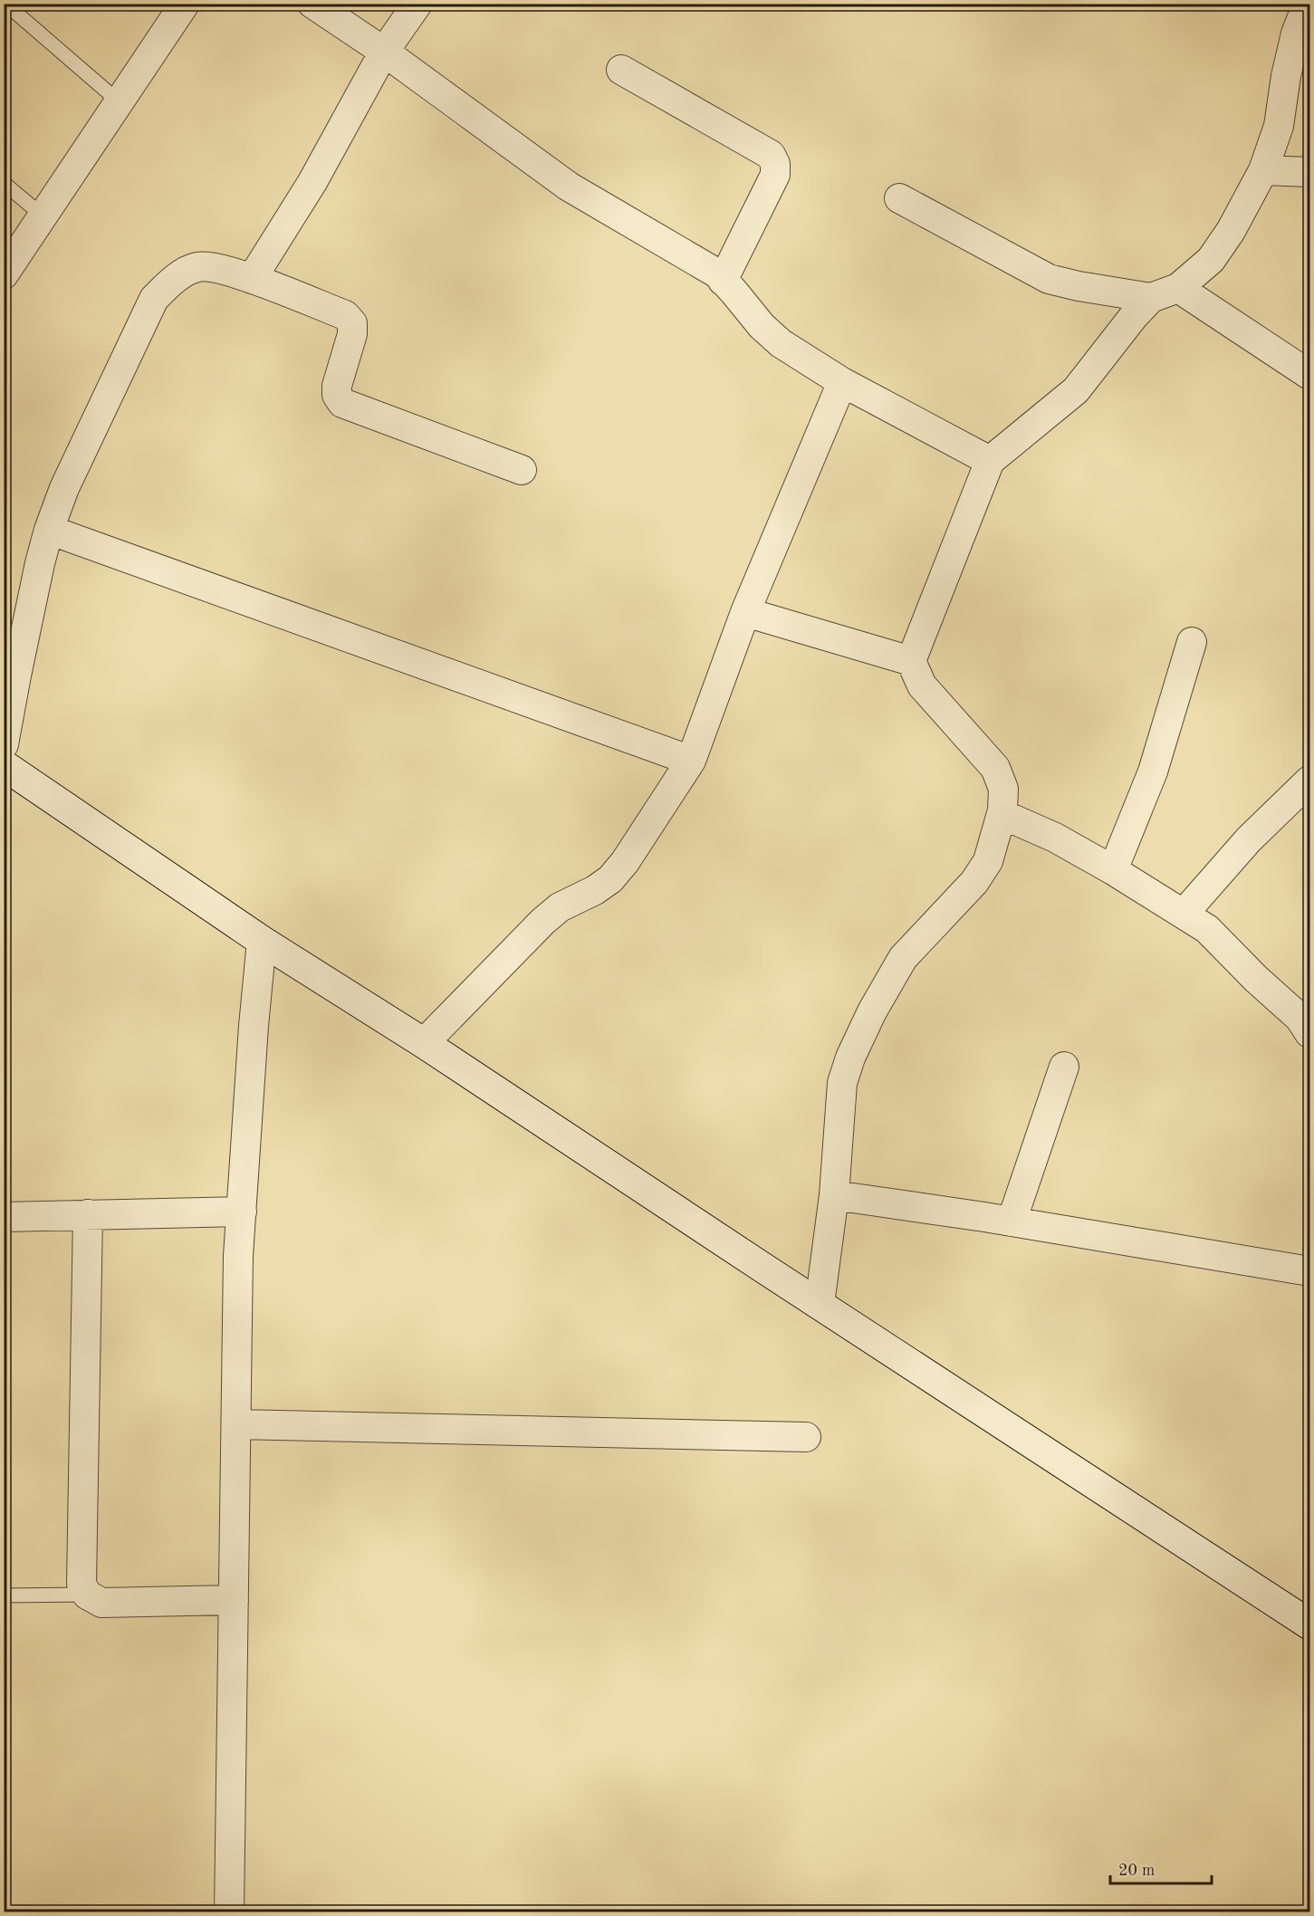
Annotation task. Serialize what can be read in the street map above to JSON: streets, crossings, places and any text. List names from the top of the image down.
{
  "scale_bar": "20 m"
}
